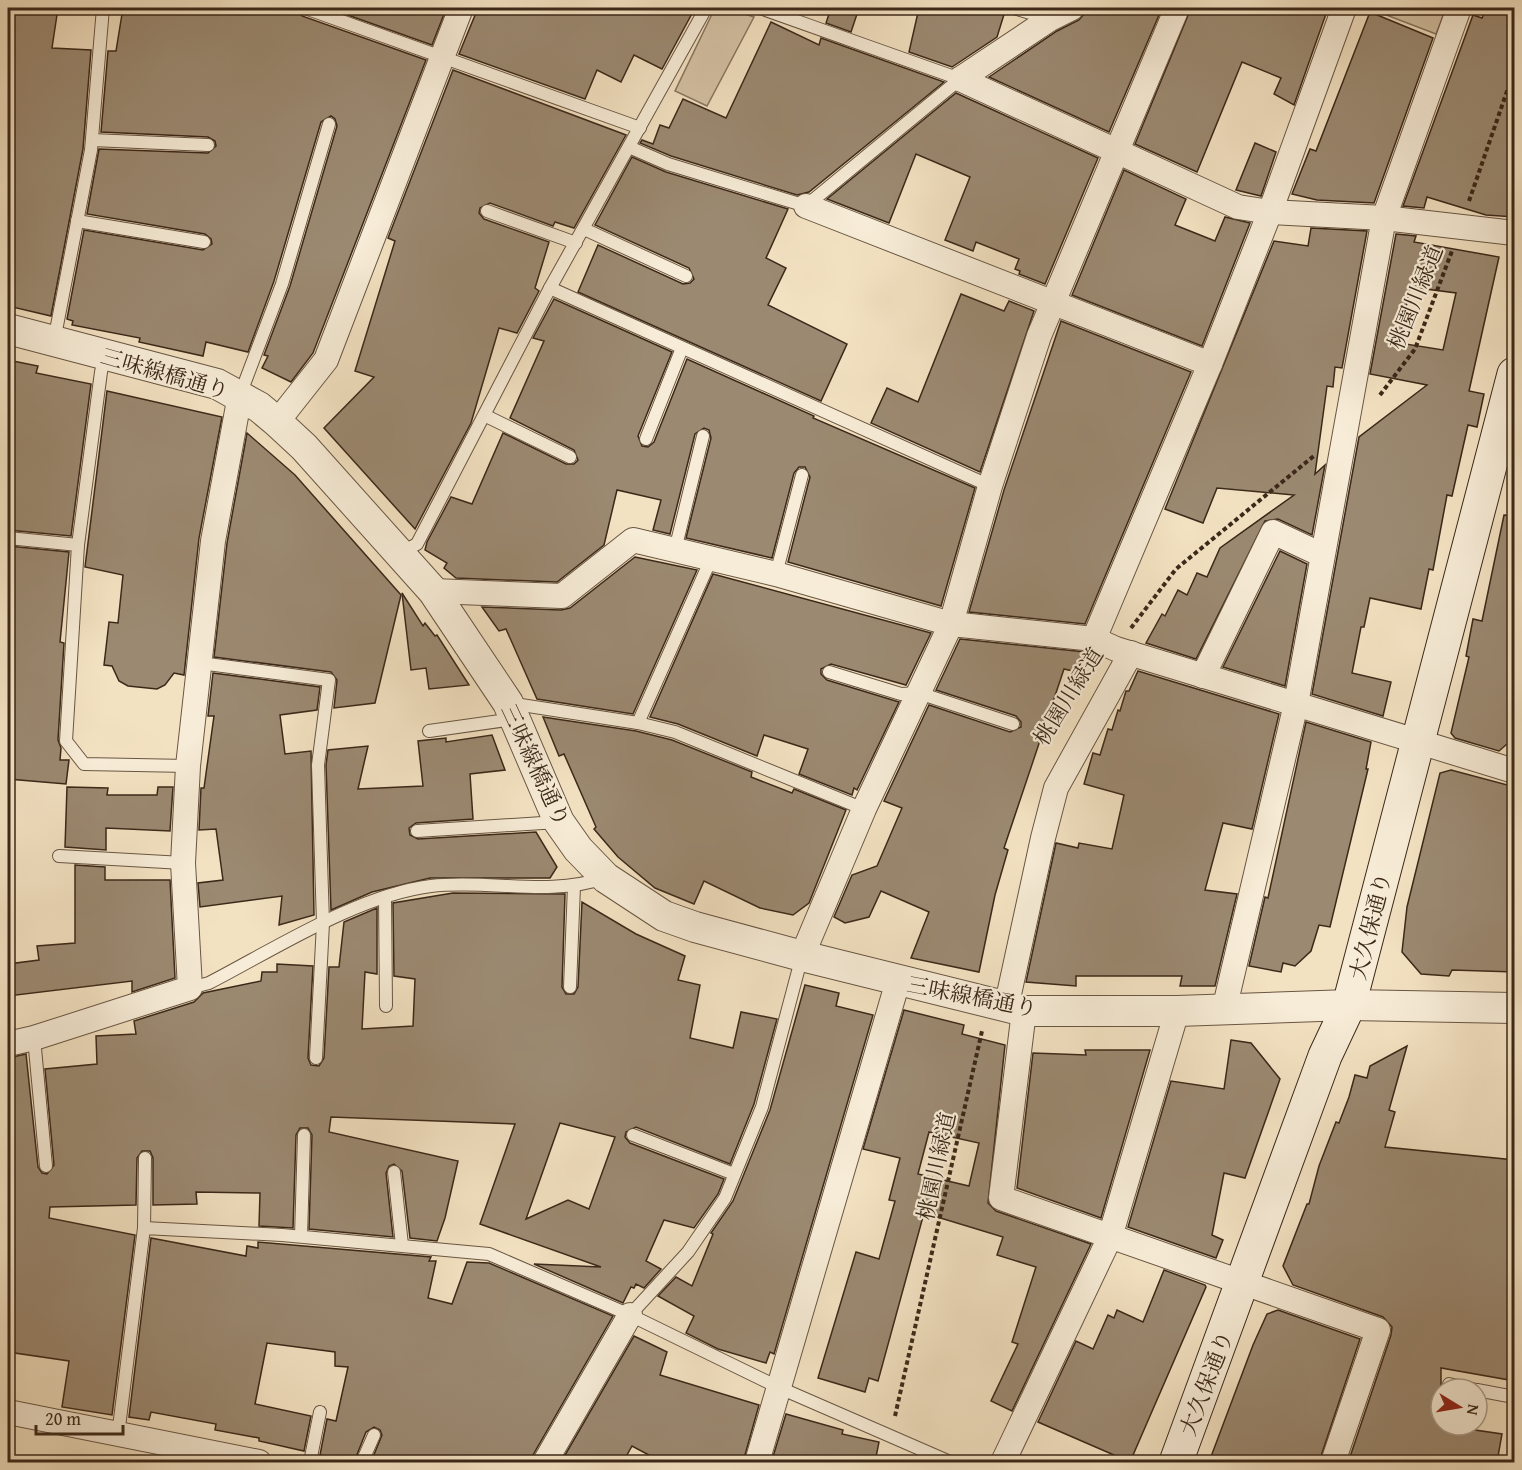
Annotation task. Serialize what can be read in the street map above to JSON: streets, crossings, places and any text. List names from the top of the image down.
{
  "streets": {
    "main road": ["大久保通り"],
    "street": ["三味線橋通り"],
    "path": ["桃園川緑道"]
  },
  "crossings": [
    ["桃園川緑道", "三味線橋通り"],
    ["三味線橋通り", "大久保通り"]
  ],
  "scale_bar": "20 m",
  "north": "right"
}
